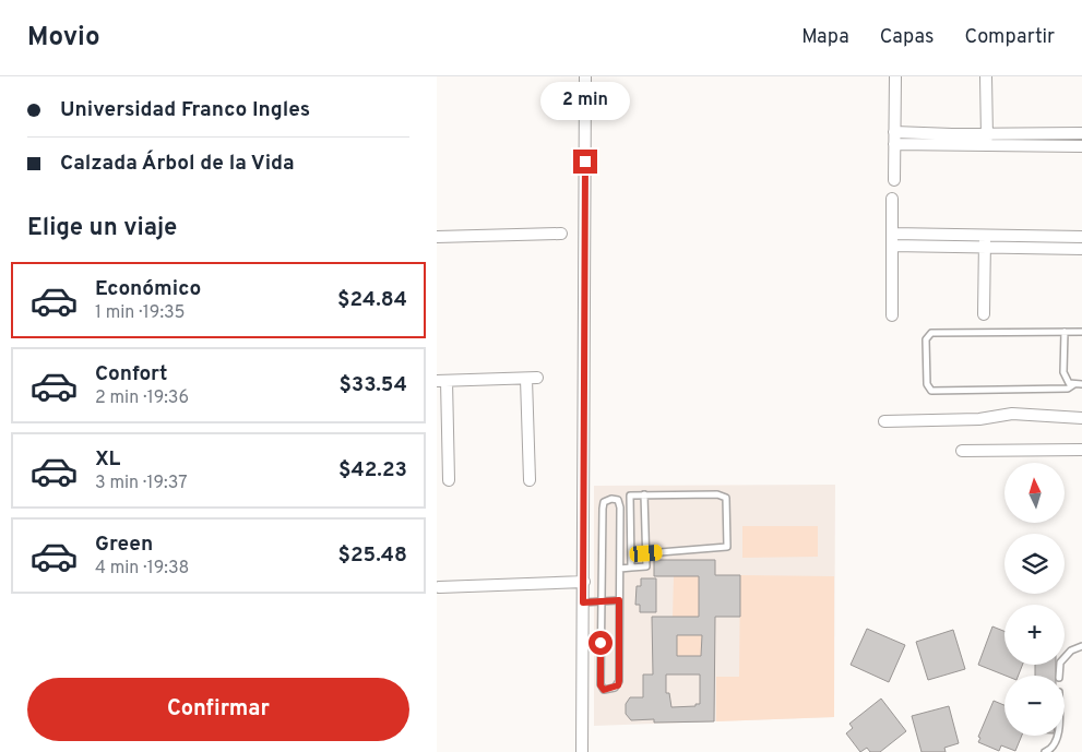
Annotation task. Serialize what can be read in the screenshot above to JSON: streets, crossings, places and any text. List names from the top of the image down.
{
  "north": "top",
  "page": {
    "header": "Movio",
    "nav": ["Mapa", "Capas", "Compartir"],
    "banner": ["Universidad Franco Ingles", "Calzada Árbol de la Vida"],
    "bubble": "2 min",
    "heading": "Elige un viaje",
    "list": [
      {
        "name": "Económico",
        "note": "1 min · 19:35",
        "value": "$24.84"
      },
      {
        "name": "Confort",
        "note": "2 min · 19:36",
        "value": "$33.54"
      },
      {
        "name": "XL",
        "note": "3 min · 19:37",
        "value": "$42.23"
      },
      {
        "name": "Green",
        "note": "4 min · 19:38",
        "value": "$25.48"
      }
    ],
    "map_buttons": ["+", "−"],
    "buttons": "Confirmar"
  }
}
